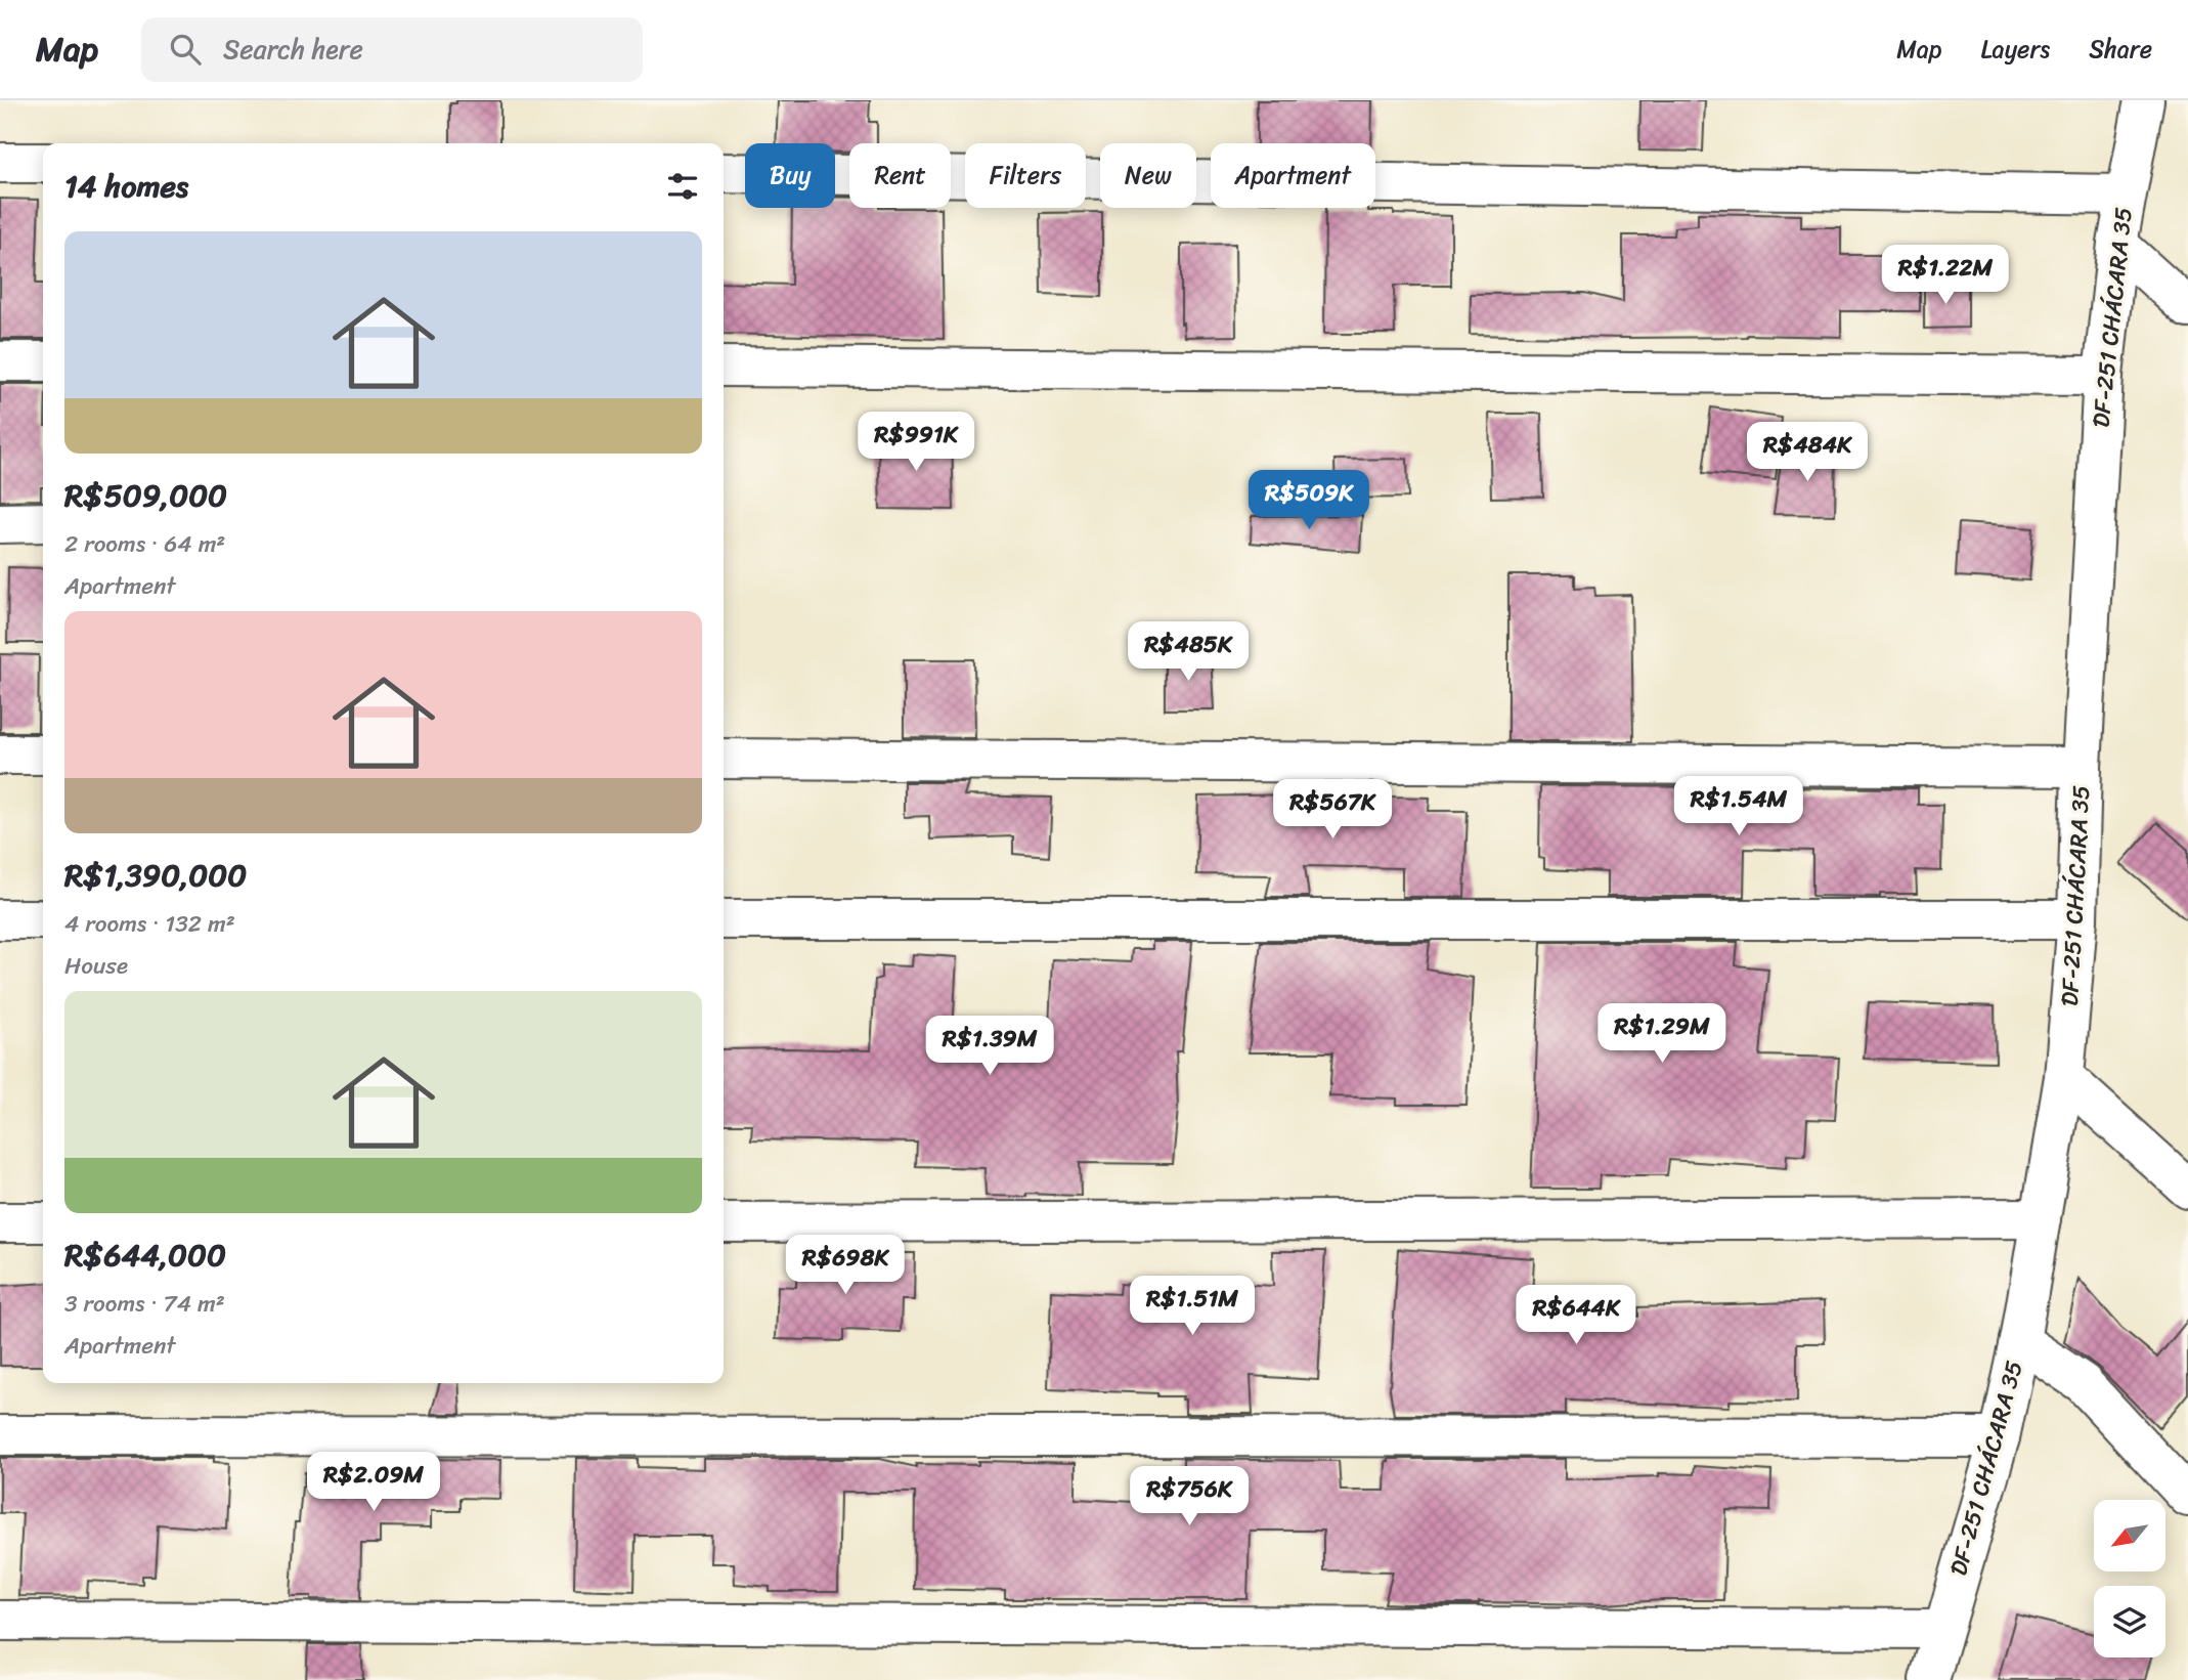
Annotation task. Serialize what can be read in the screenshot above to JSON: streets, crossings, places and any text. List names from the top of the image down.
{
  "streets": {
    "street": ["DF-251 CHÁCARA 35"]
  },
  "north": "bottom left",
  "page": {
    "header": "Map",
    "search": "Search here",
    "nav": ["Map", "Layers", "Share"],
    "chip": [
      "Buy",
      "Rent",
      "Filters",
      "New",
      "Apartment"
    ],
    "heading": "14 homes",
    "list": [
      {
        "name": "R$509,000",
        "note": "2 rooms · 64 m² · Apartment"
      },
      {
        "name": "R$1,390,000",
        "note": "4 rooms · 132 m² · House"
      },
      {
        "name": "R$644,000",
        "note": "3 rooms · 74 m² · Apartment"
      }
    ],
    "price": [
      "R$1.22M",
      "R$991K",
      "R$484K",
      "R$509K",
      "R$485K",
      "R$1.54M",
      "R$567K",
      "R$1.29M",
      "R$1.39M",
      "R$698K",
      "R$1.51M",
      "R$644K",
      "R$2.09M",
      "R$756K"
    ]
  }
}
